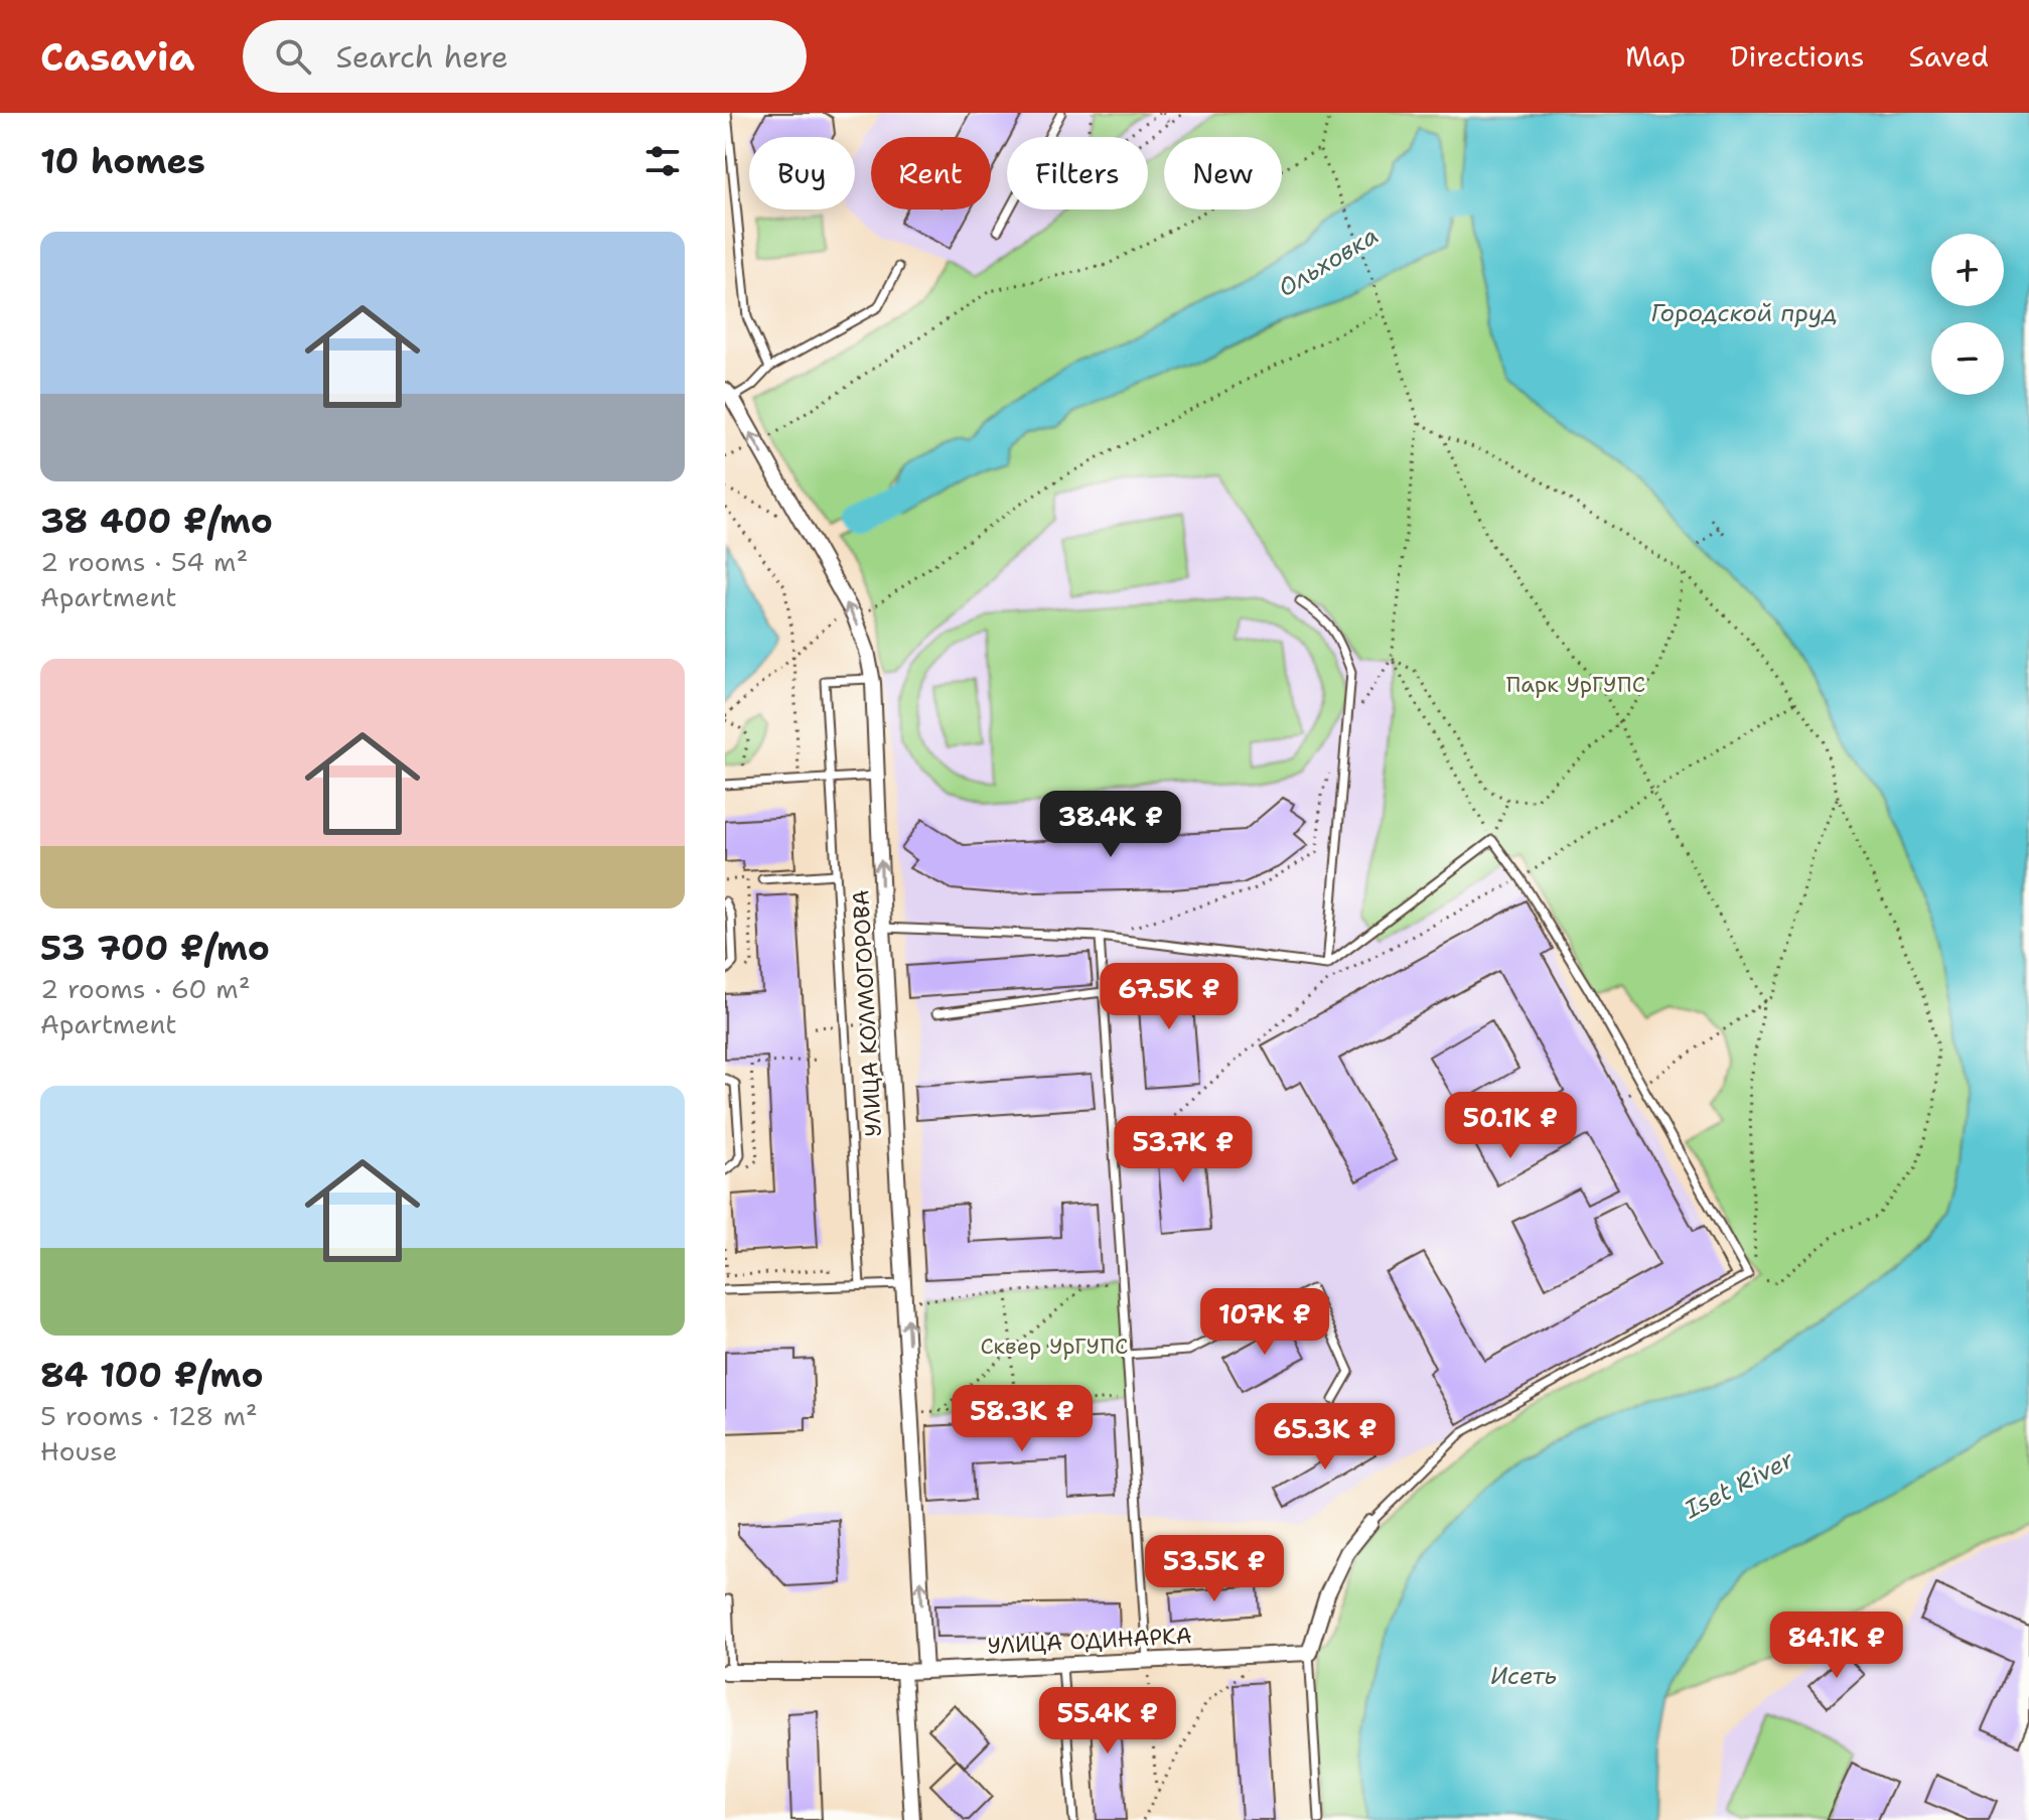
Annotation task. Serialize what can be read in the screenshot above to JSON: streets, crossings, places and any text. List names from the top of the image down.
{
  "streets": {
    "street": ["УЛИЦА КОЛМОГОРОВА", "УЛИЦА ОДИНАРКА"]
  },
  "crossings": [
    ["УЛИЦА КОЛМОГОРОВА", "УЛИЦА ОДИНАРКА"]
  ],
  "one_way": ["УЛИЦА КОЛМОГОРОВА"],
  "water": [
    "Ольховка",
    "Городской пруд",
    "Iset River",
    "Исеть"
  ],
  "parks": ["Парк УрГУПС", "Сквер УрГУПС"],
  "page": {
    "header": "Casavia",
    "search": "Search here",
    "nav": ["Map", "Directions", "Saved"],
    "heading": "10 homes",
    "chip": [
      "Buy",
      "Rent",
      "Filters",
      "New"
    ],
    "list": [
      {
        "name": "38 400 ₽/mo",
        "note": "2 rooms · 54 m² · Apartment"
      },
      {
        "name": "53 700 ₽/mo",
        "note": "2 rooms · 60 m² · Apartment"
      },
      {
        "name": "84 100 ₽/mo",
        "note": "5 rooms · 128 m² · House"
      }
    ],
    "map_buttons": ["+", "−"],
    "price": [
      "38.4K ₽",
      "67.5K ₽",
      "50.1K ₽",
      "53.7K ₽",
      "107K ₽",
      "58.3K ₽",
      "65.3K ₽",
      "53.5K ₽",
      "84.1K ₽",
      "55.4K ₽"
    ]
  }
}
